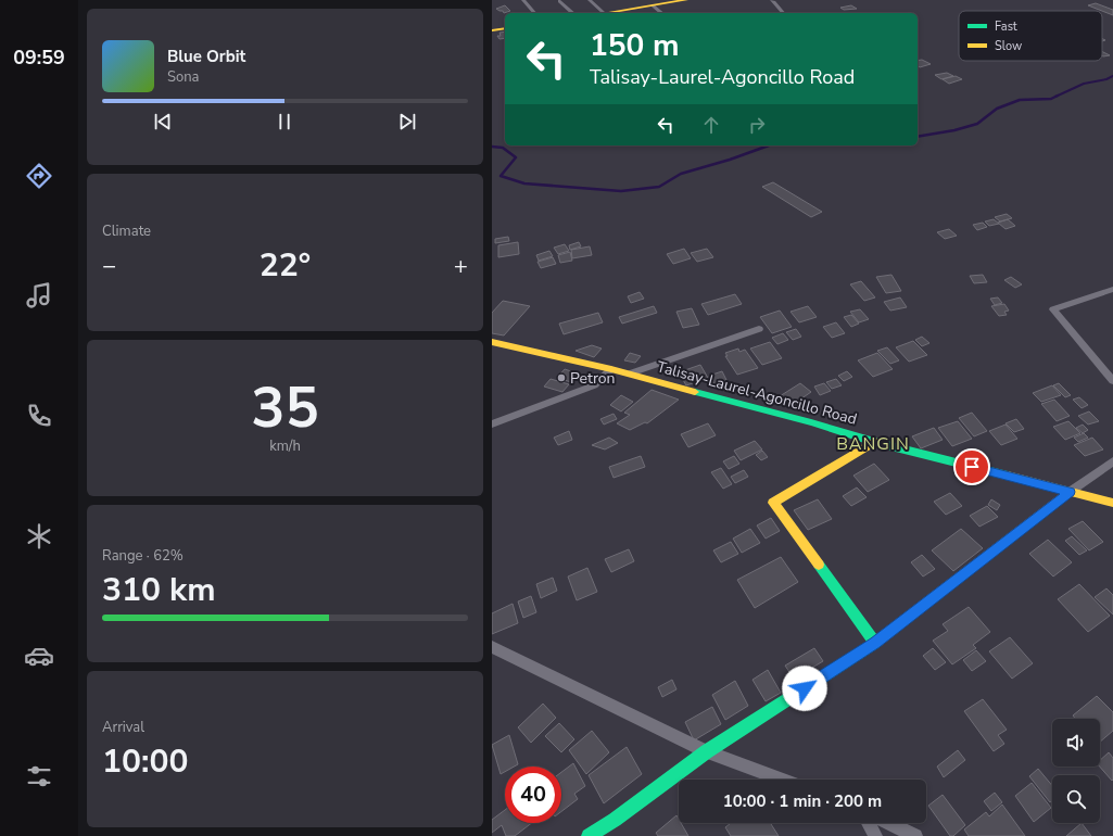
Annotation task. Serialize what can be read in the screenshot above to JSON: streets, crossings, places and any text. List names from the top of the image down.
{
  "streets": {
    "street": ["Talisay-Laurel-Agoncillo Road"]
  },
  "districts": ["BANGIN"],
  "places": ["Petron"],
  "legend": ["Fast", "Slow"],
  "page": {
    "tabs": "09:59",
    "turn": ["150 m", "Talisay-Laurel-Agoncillo Road"],
    "song": ["Blue Orbit", "Sona"],
    "tile": [
      "Climate",
      ["35", "km/h"],
      ["Range · 62%", "310 km"],
      ["Arrival", "10:00"]
    ],
    "heat": ["−", "22°", "+"],
    "limit": "40",
    "trip": "10:00 · 1 min · 200 m"
  }
}
